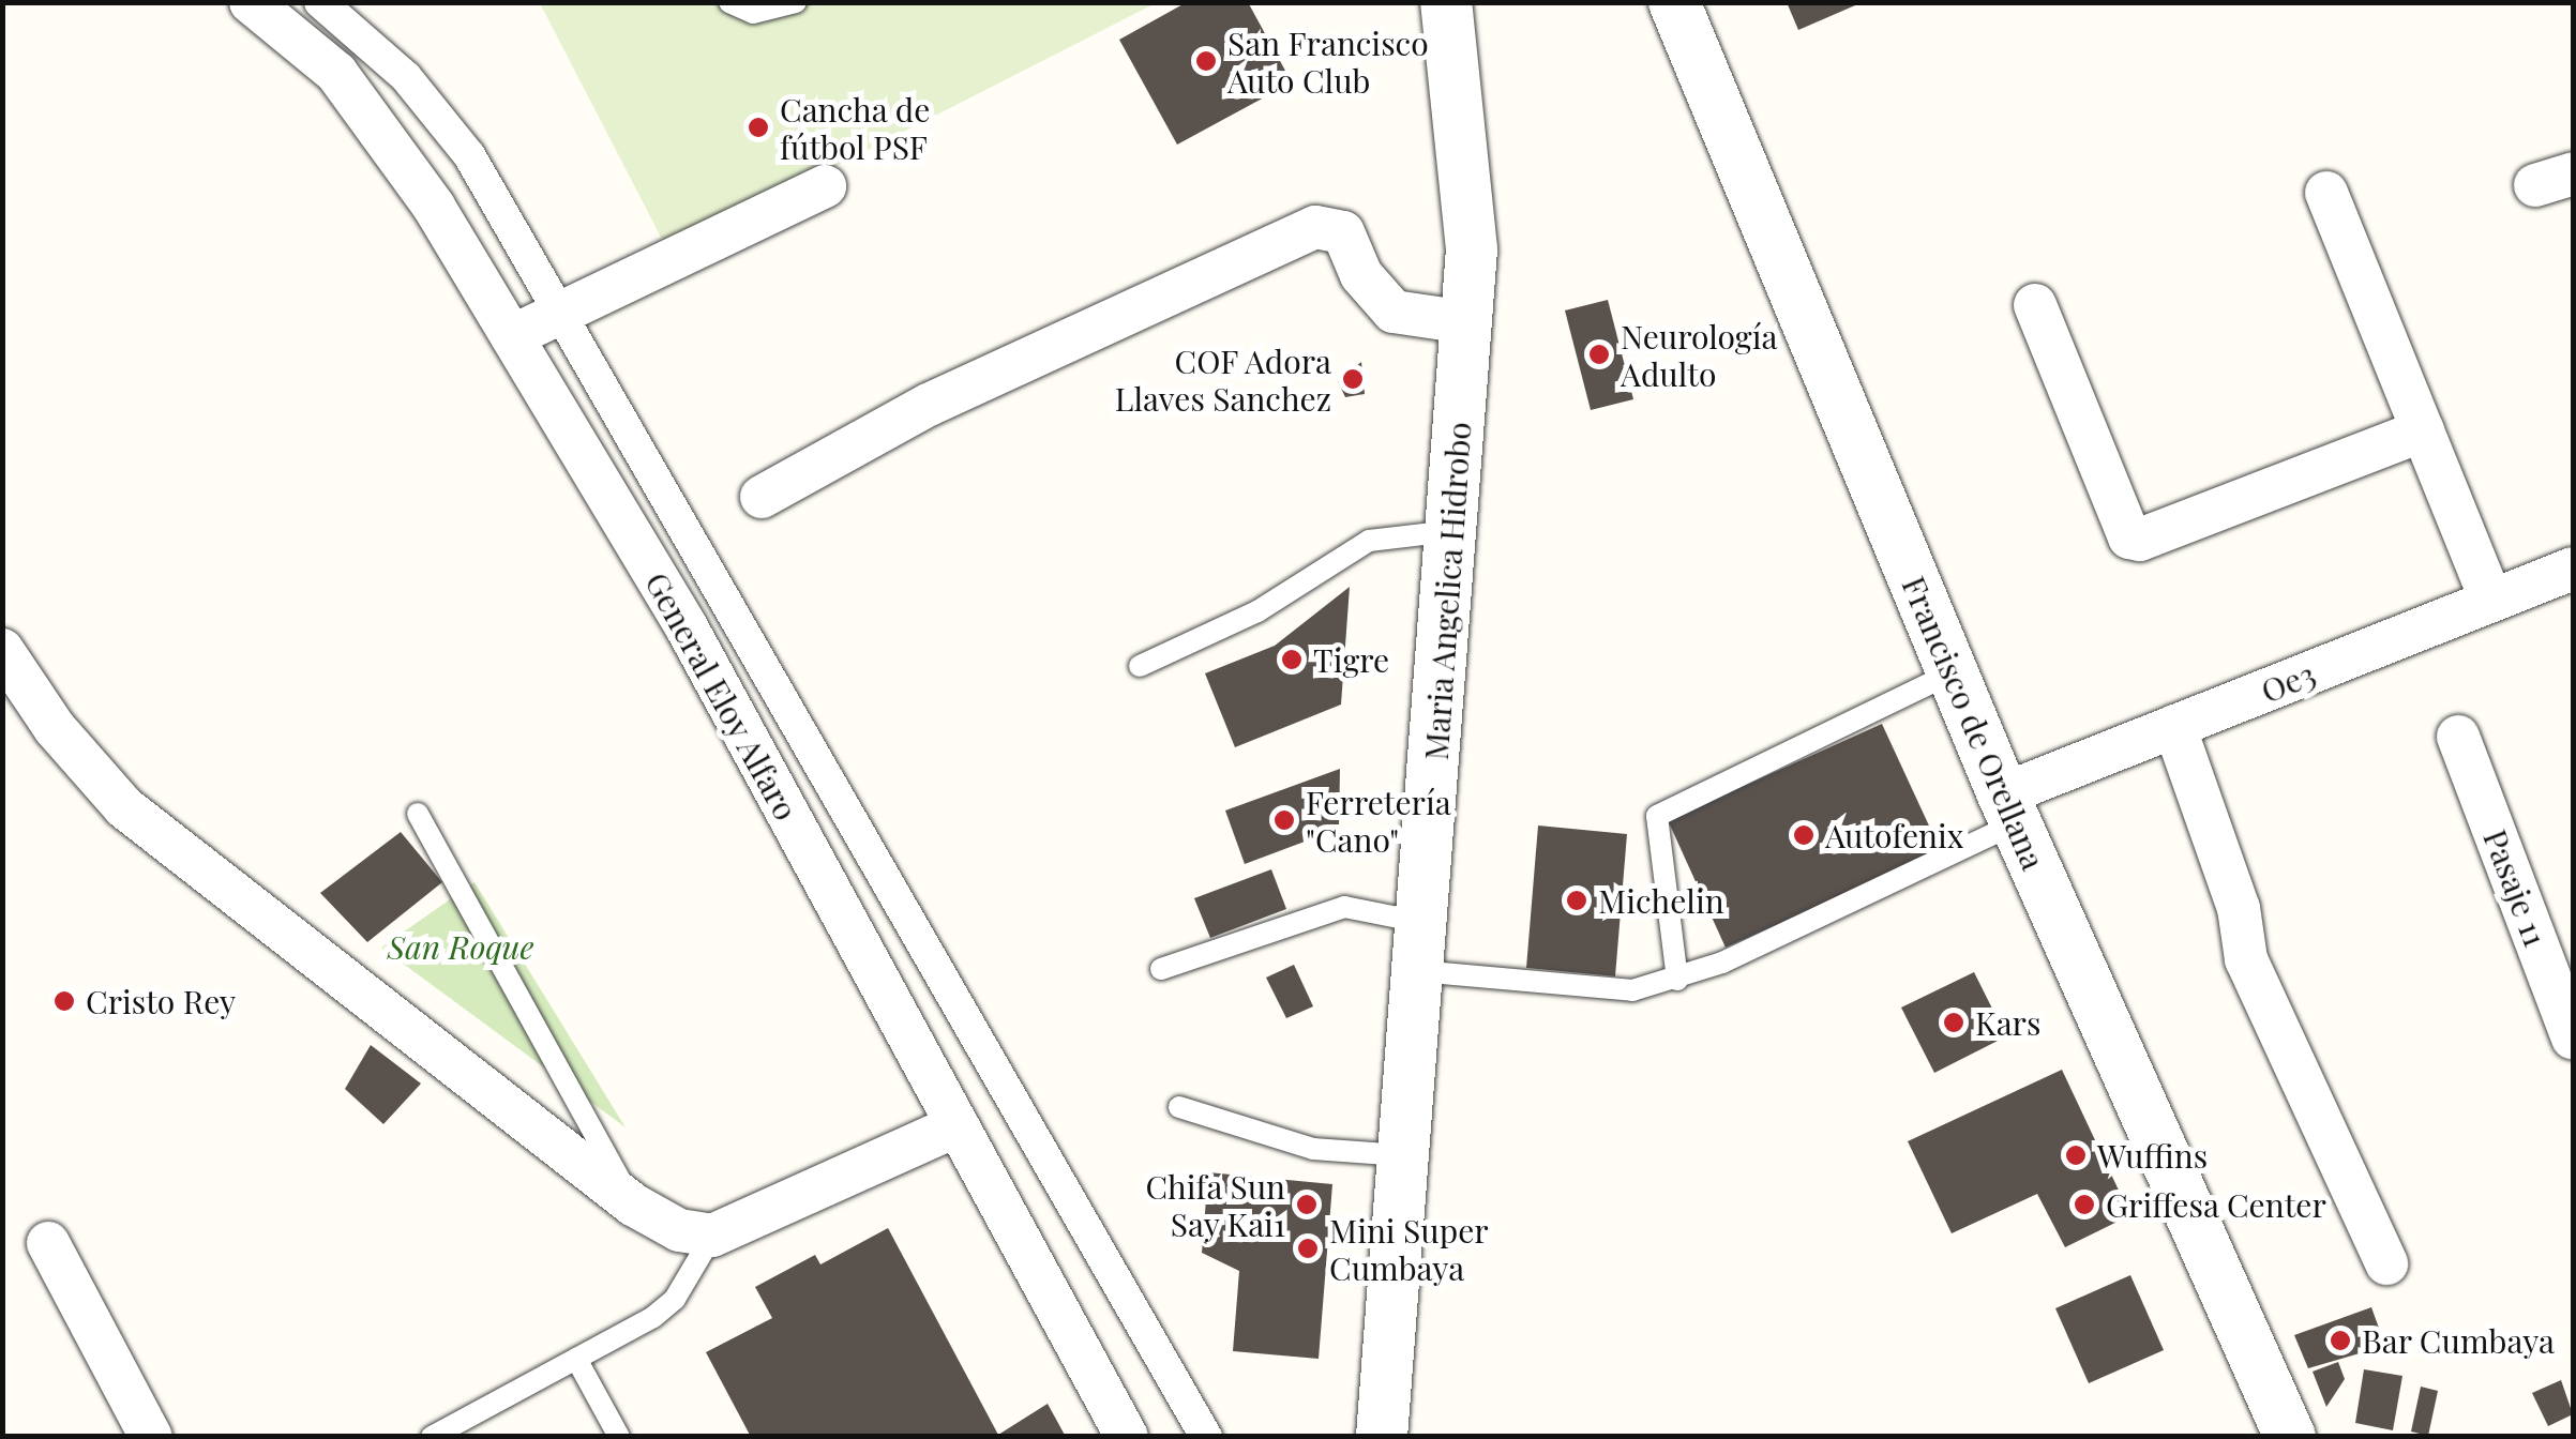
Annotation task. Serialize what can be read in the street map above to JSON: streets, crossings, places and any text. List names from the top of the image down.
{
  "streets": {
    "street": [
      "Maria Angelica Hidrobo",
      "Oe3",
      "General Eloy Alfaro",
      "Francisco de Orellana",
      "Pasaje 11"
    ]
  },
  "crossings": [
    ["Oe3", "Francisco de Orellana"]
  ],
  "parks": ["San Roque"],
  "places": [
    "San Francisco Auto Club",
    "Cancha de fútbol PSF",
    "Neurología Adulto",
    "COF Adora Llaves Sanchez",
    "Tigre",
    "Ferretería \"Cano\"",
    "Autofenix",
    "Michelin",
    "Cristo Rey",
    "Kars",
    "Wuffins",
    "Chifa Sun Say Kai1",
    "Griffesa Center",
    "Mini Super Cumbaya",
    "Bar Cumbaya"
  ]
}
